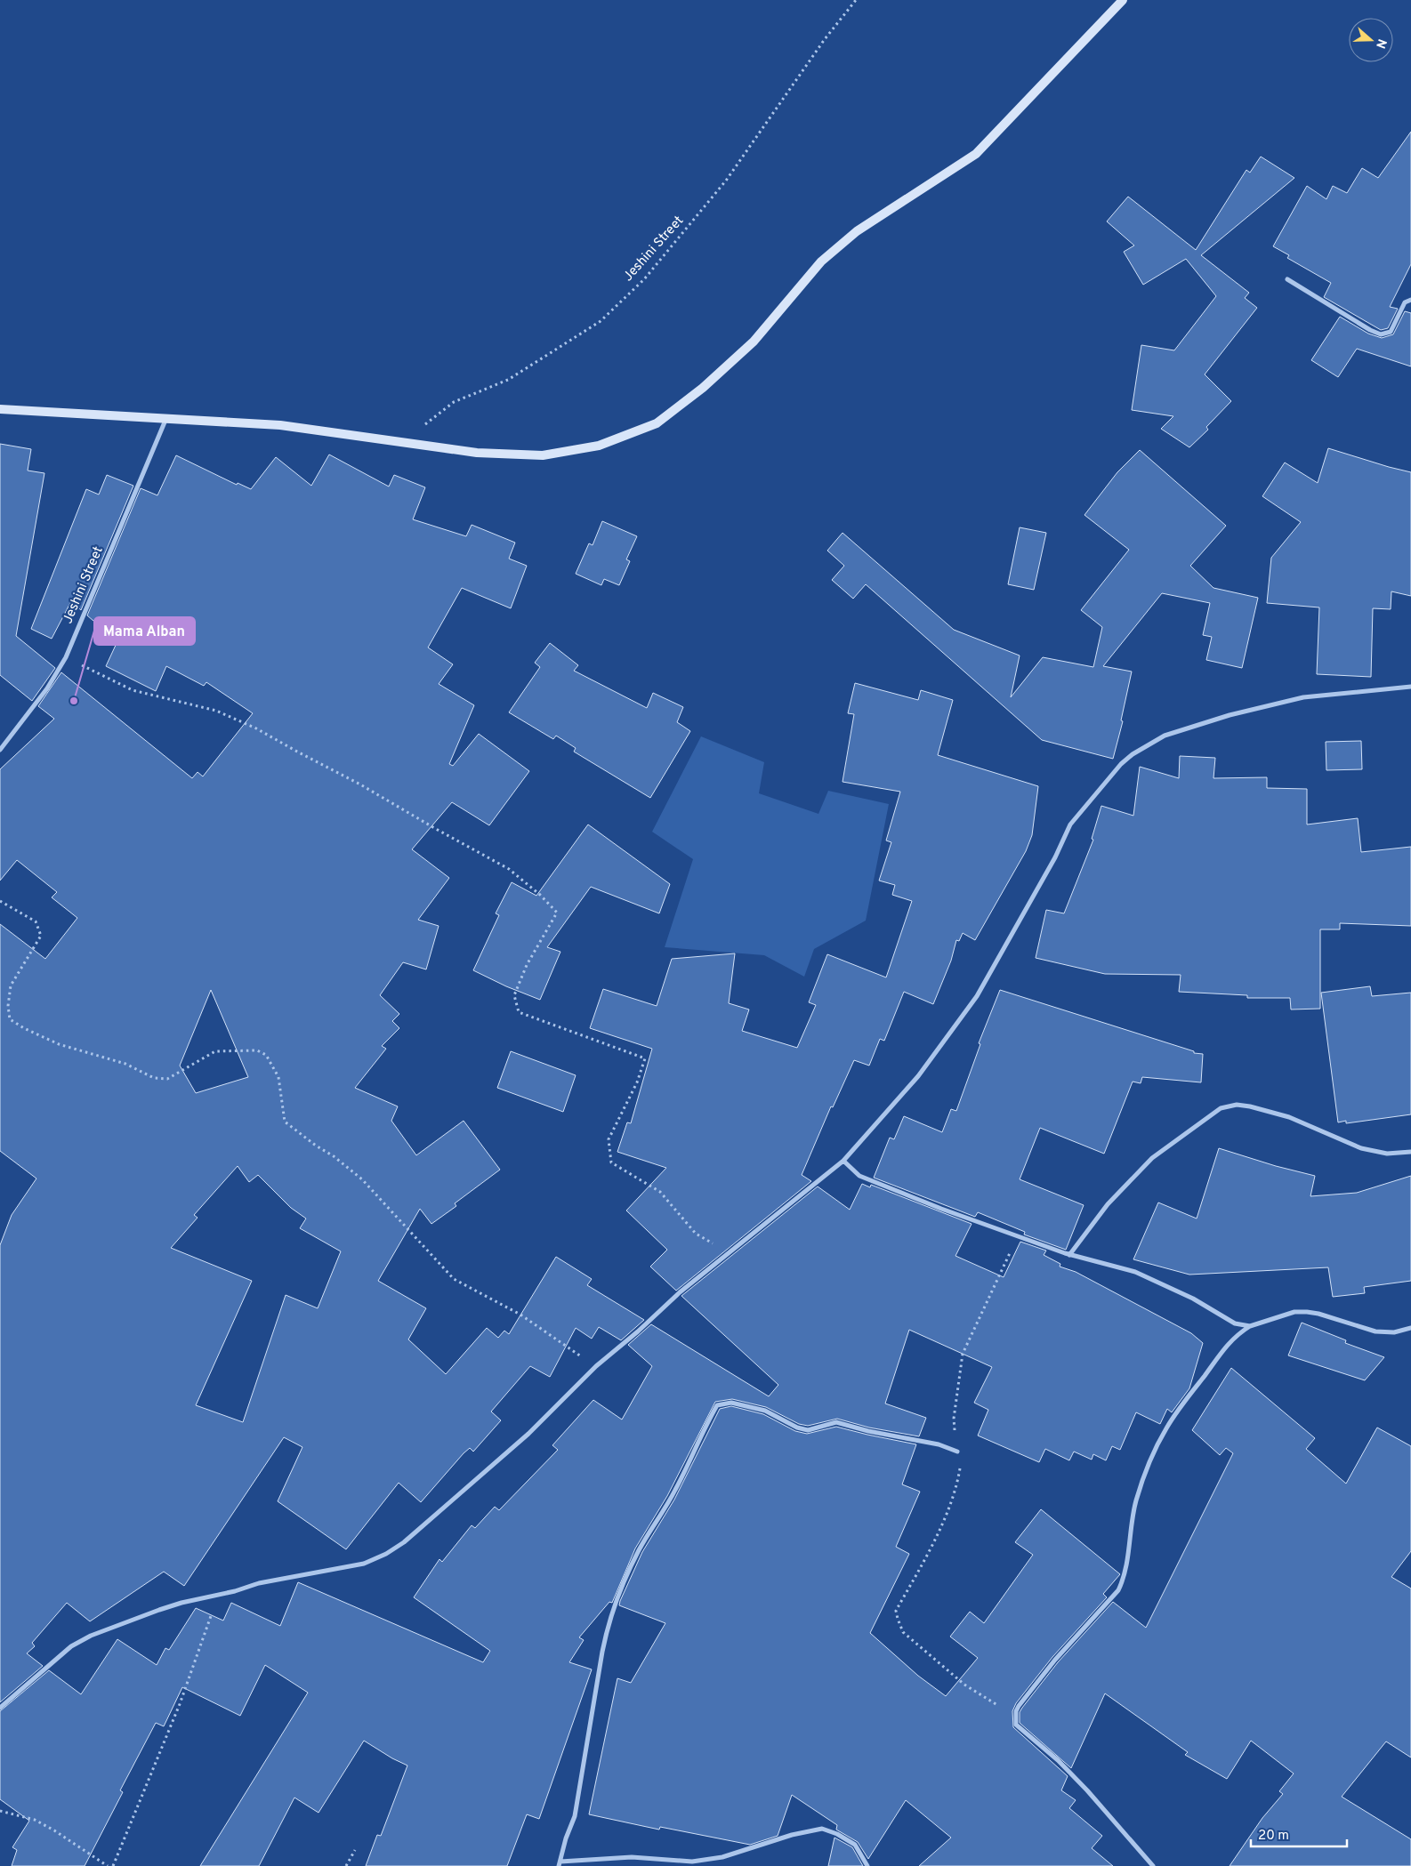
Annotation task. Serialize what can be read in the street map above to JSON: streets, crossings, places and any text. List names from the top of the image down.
{
  "streets": {
    "street": ["Jeshini Street"]
  },
  "places": ["Mama Alban"],
  "scale_bar": "20 m",
  "north": "right"
}
